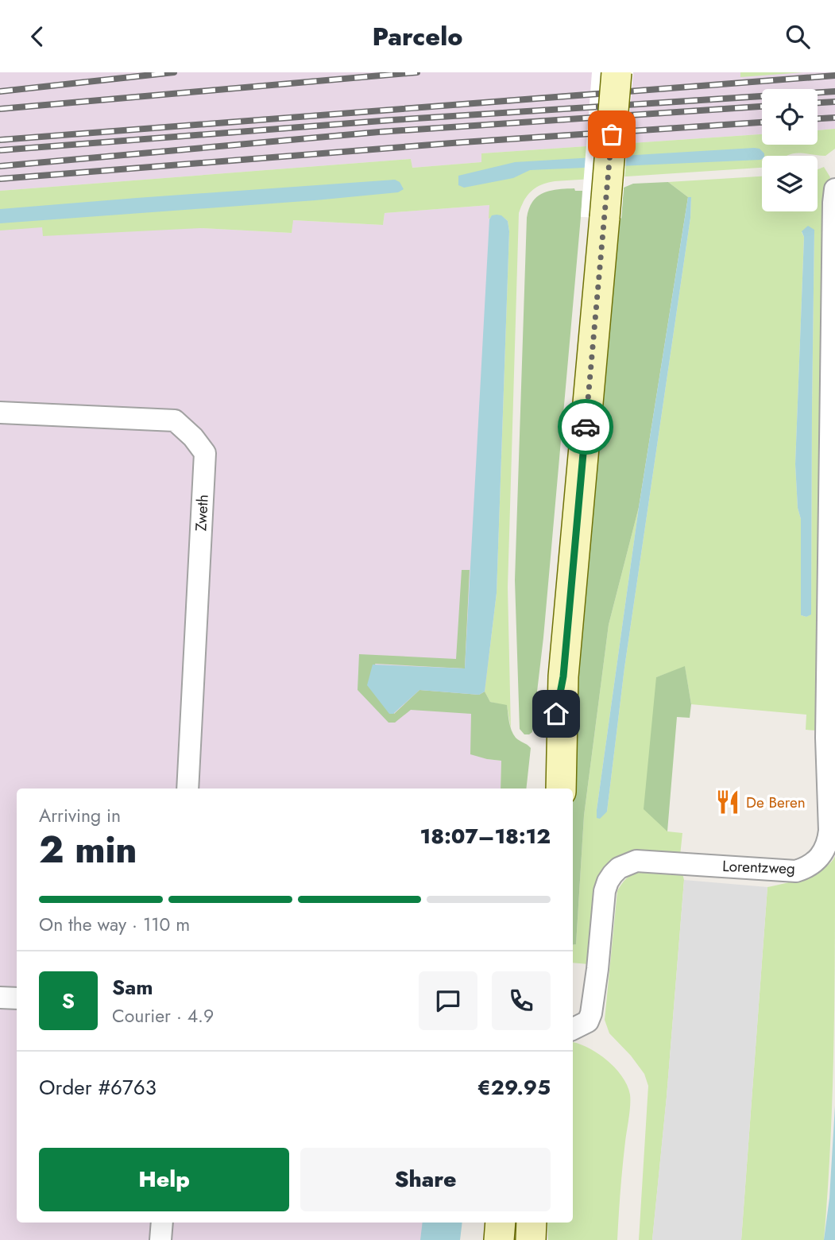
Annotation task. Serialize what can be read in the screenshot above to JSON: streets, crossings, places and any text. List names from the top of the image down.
{
  "streets": {
    "street": ["Zweth", "Lorentzweg"]
  },
  "places": {
    "restaurant": ["De Beren"]
  },
  "page": {
    "header": "Parcelo",
    "heading": ["2 min", "Arriving in", "18:07–18:12"],
    "panel": [
      "Sam",
      "Courier · 4.9",
      "Order #6763",
      "€29.95"
    ],
    "bar": "On the way · 110 m",
    "round": "S",
    "buttons": ["Help", "Share"]
  }
}
